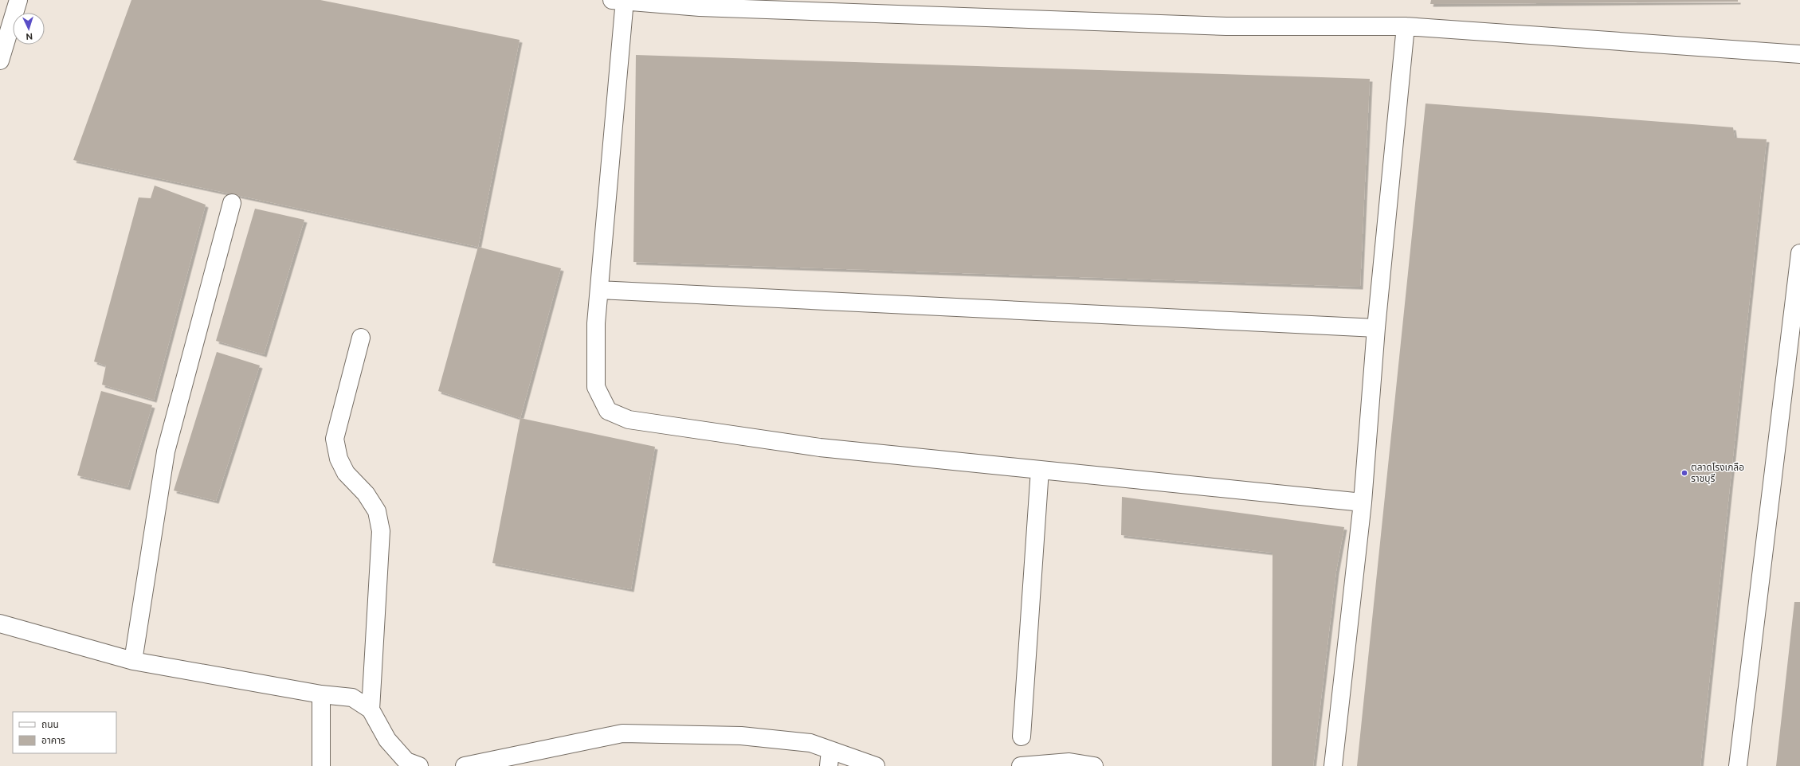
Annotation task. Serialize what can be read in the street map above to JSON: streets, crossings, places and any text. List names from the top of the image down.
{
  "places": ["ตลาดโรงเกลือ ราชบุรี"],
  "legend": ["ถนน", "อาคาร"],
  "north": "bottom"
}
